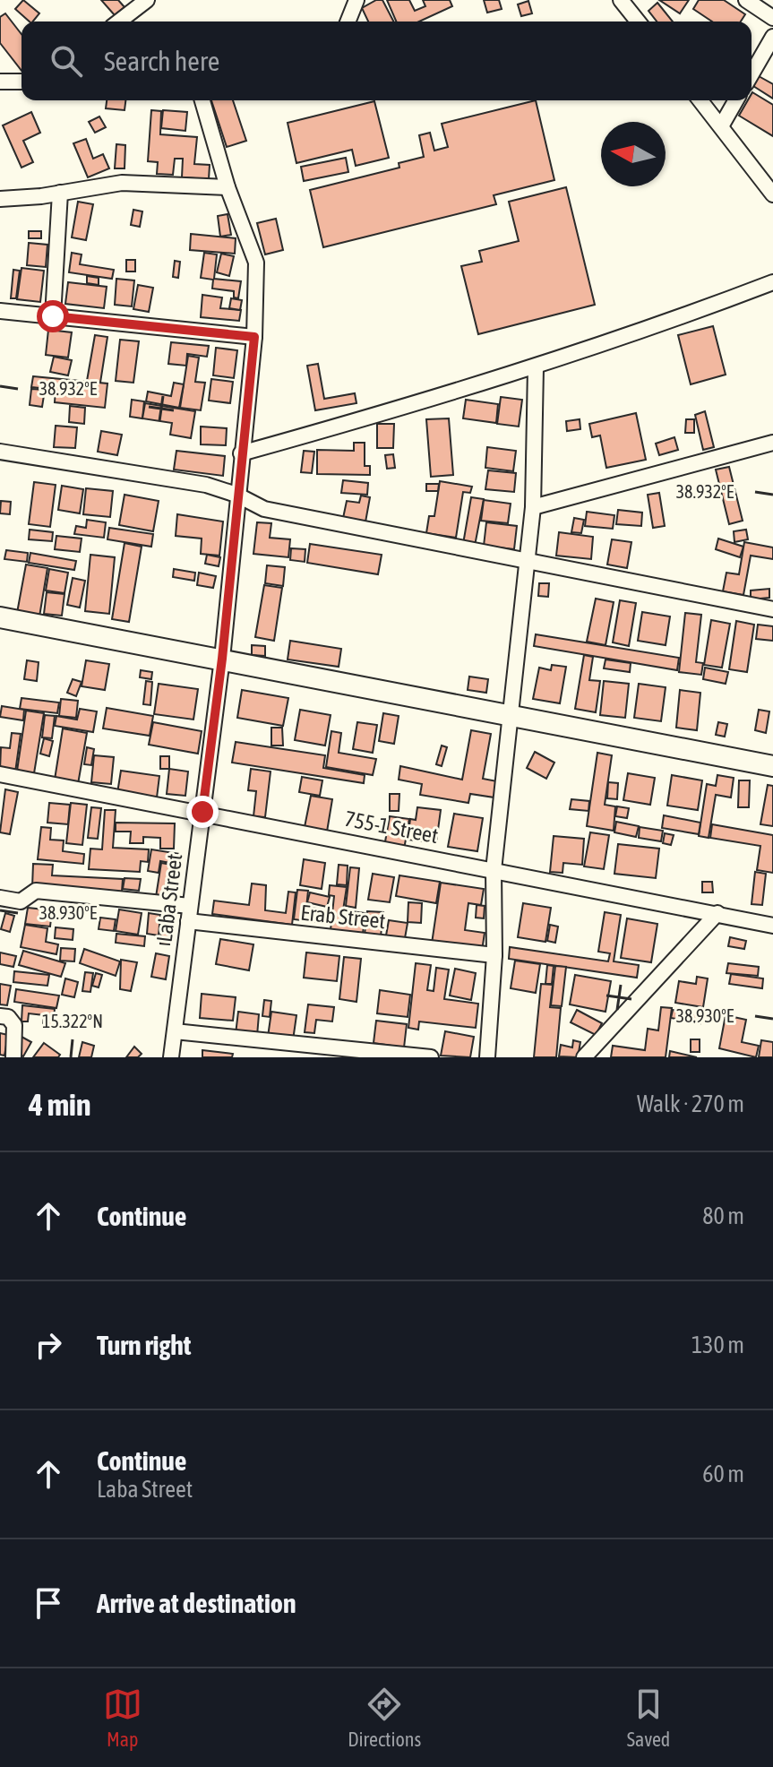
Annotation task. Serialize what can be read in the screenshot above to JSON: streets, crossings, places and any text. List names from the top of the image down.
{
  "streets": {
    "street": ["755-1 Street", "Laba Street", "Erab Street"]
  },
  "crossings": [
    ["755-1 Street", "Laba Street"],
    ["Laba Street", "Erab Street"]
  ],
  "north": "left",
  "page": {
    "search": "Search here",
    "heading": ["4 min", "Walk · 270 m"],
    "list": [
      ["Continue", "80 m"],
      ["Turn right", "130 m"],
      ["Continue", "Laba Street", "60 m"],
      "Arrive at destination"
    ],
    "nav": ["Map", "Directions", "Saved"]
  },
  "coordinates": ["38.932°E", "38.930°E", "15.322°N"]
}
